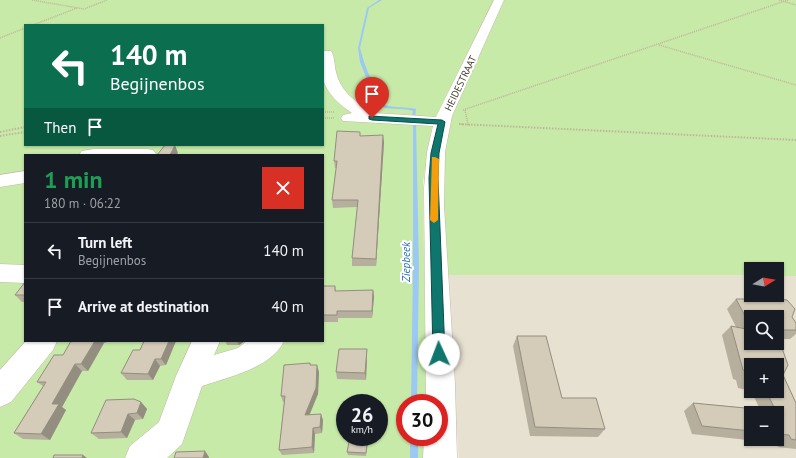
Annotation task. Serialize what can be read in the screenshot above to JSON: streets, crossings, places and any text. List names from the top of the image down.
{
  "streets": {
    "street": ["HEIDESTRAAT"]
  },
  "water": ["Ziepbeek"],
  "north": "right",
  "page": {
    "turn": ["140 m", "Begijnenbos"],
    "then": "Then",
    "heading": ["1 min", "180 m · 06:22"],
    "list": [
      {
        "name": "Turn left",
        "note": "Begijnenbos",
        "value": "140 m"
      },
      {
        "name": "Arrive at destination",
        "value": "40 m"
      }
    ],
    "map_buttons": ["+", "−"],
    "speed": "26 km/h",
    "limit": "30"
  }
}
